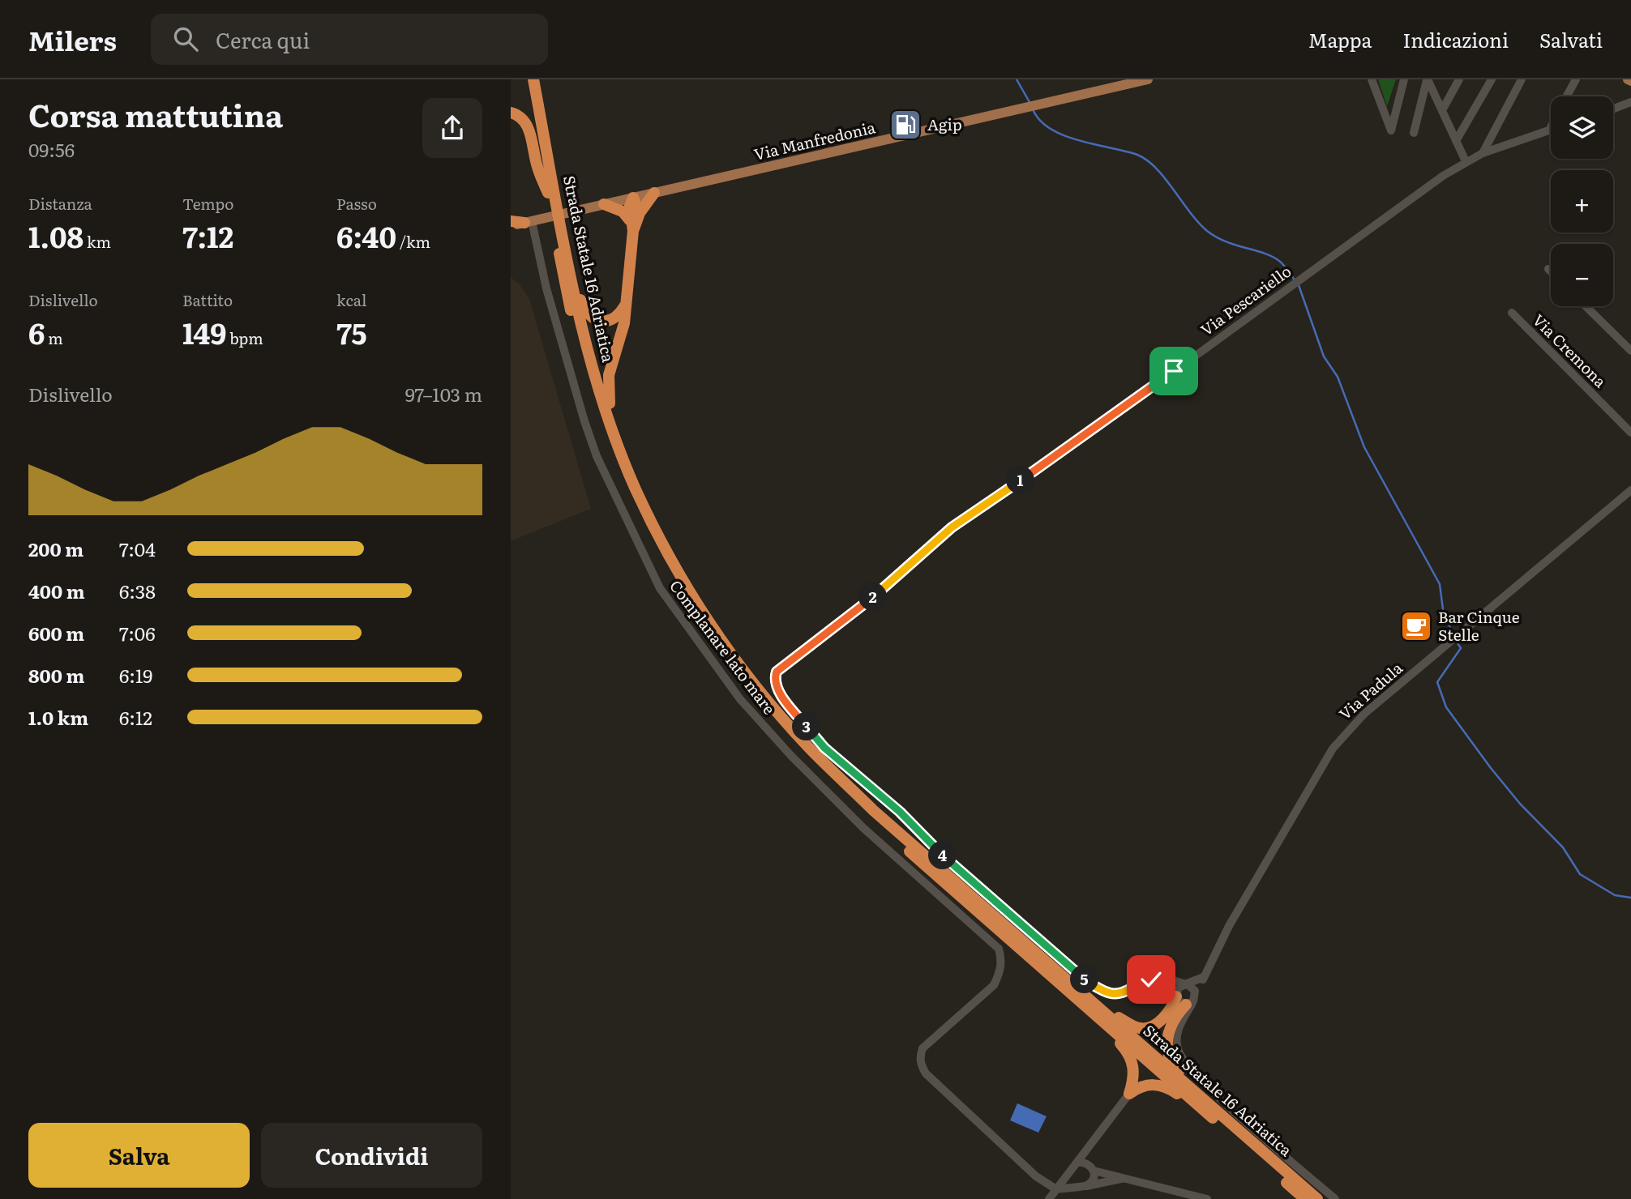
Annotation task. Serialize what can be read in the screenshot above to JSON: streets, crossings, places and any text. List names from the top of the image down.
{
  "streets": {
    "highway": ["Strada Statale 16 Adriatica"],
    "main road": ["Via Manfredonia"],
    "street": [
      "Via Pescariello",
      "Via Cremona",
      "Complanare lato mare",
      "Via Padula"
    ]
  },
  "crossings": [
    ["Via Manfredonia", "Complanare lato mare"]
  ],
  "places": {
    "fuel station": ["Agip"],
    "cafe": ["Bar Cinque Stelle"]
  },
  "page": {
    "header": "Milers",
    "search": "Cerca qui",
    "nav": ["Mappa", "Indicazioni", "Salvati"],
    "heading": ["Corsa mattutina", "09:56"],
    "map_buttons": ["+", "−"],
    "stats": [
      ["Distanza", "1.08 km"],
      ["Tempo", "7:12"],
      ["Passo", "6:40 /km"],
      ["Dislivello", "6 m"],
      ["Battito", "149 bpm"],
      ["kcal", "75"]
    ],
    "chart": ["Dislivello", "97–103 m"],
    "pins": [
      "1",
      "2",
      "3",
      "4",
      "5"
    ],
    "list": [
      {
        "name": "200 m",
        "note": "7:04"
      },
      {
        "name": "400 m",
        "note": "6:38"
      },
      {
        "name": "600 m",
        "note": "7:06"
      },
      {
        "name": "800 m",
        "note": "6:19"
      },
      {
        "name": "1.0 km",
        "note": "6:12"
      }
    ],
    "buttons": ["Salva", "Condividi"]
  }
}
